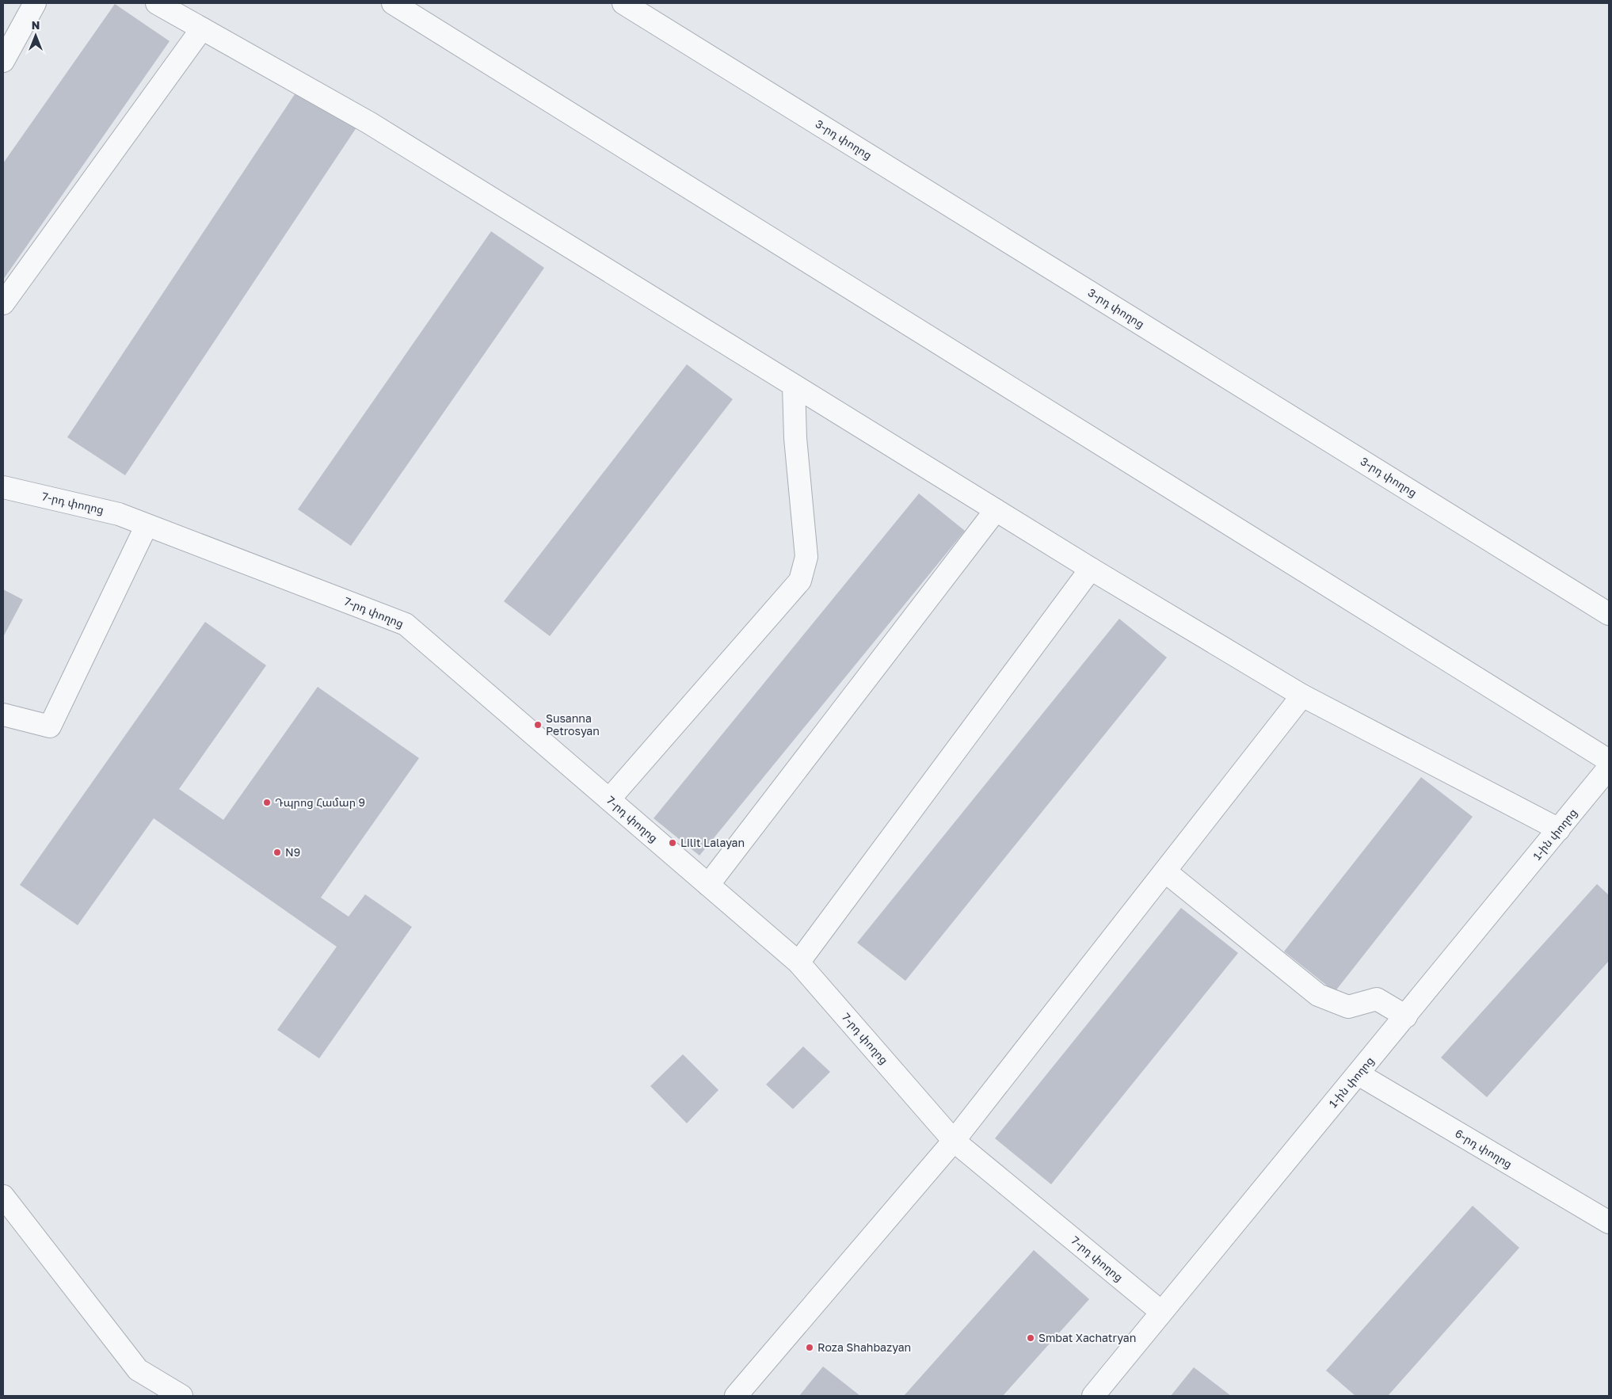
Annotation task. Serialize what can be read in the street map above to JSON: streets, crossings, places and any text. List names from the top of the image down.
{
  "streets": {
    "street": [
      "3-րդ փողոց",
      "7-րդ փողոց",
      "1-ին փողոց",
      "6-րդ փողոց"
    ]
  },
  "crossings": [
    ["7-րդ փողոց", "1-ին փողոց"],
    ["1-ին փողոց", "6-րդ փողոց"]
  ],
  "places": [
    "Susanna Petrosyan",
    "Դպրոց Համար 9",
    "Lilit Lalayan",
    "N9",
    "Smbat Xachatryan",
    "Roza Shahbazyan"
  ],
  "north": "top"
}
